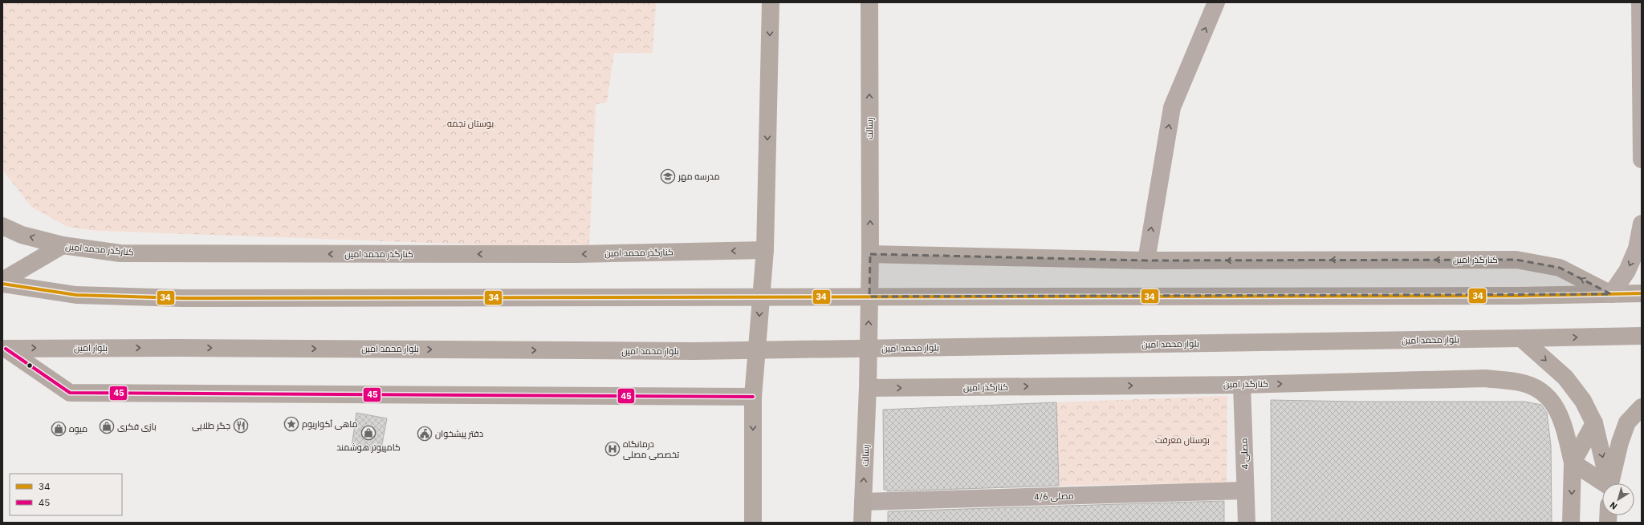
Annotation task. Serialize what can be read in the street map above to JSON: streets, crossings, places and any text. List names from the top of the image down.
{
  "streets": {
    "street": [
      "رسالت",
      "کنارگذر محمد امین",
      "کنارگذر امین",
      "بلوار محمد امین",
      "بلوار امین",
      "مصلی 4",
      "مصلی 4/6"
    ]
  },
  "crossings": [
    ["رسالت", "کنارگذر امین"],
    ["رسالت", "مصلی 4/6"],
    ["کنارگذر امین", "مصلی 4"],
    ["بلوار محمد امین", "بلوار امین"],
    ["مصلی 4", "مصلی 4/6"]
  ],
  "parks": ["بوستان نجمه", "بوستان معرفت"],
  "places": {
    "school or university": ["مدرسه مهر"],
    "place": ["ماهی آکواریوم"],
    "restaurant": ["جگر طلایی"],
    "shop": ["بازی فکری", "میوه", "کامپیوتر هوشمند"],
    "public building": ["دفتر پیشخوان"],
    "hospital": ["درمانگاه تخصصی مصلی"]
  },
  "lines": ["transit line 34", "transit line 45"],
  "legend": ["34", "45"],
  "north": "bottom left"
}
